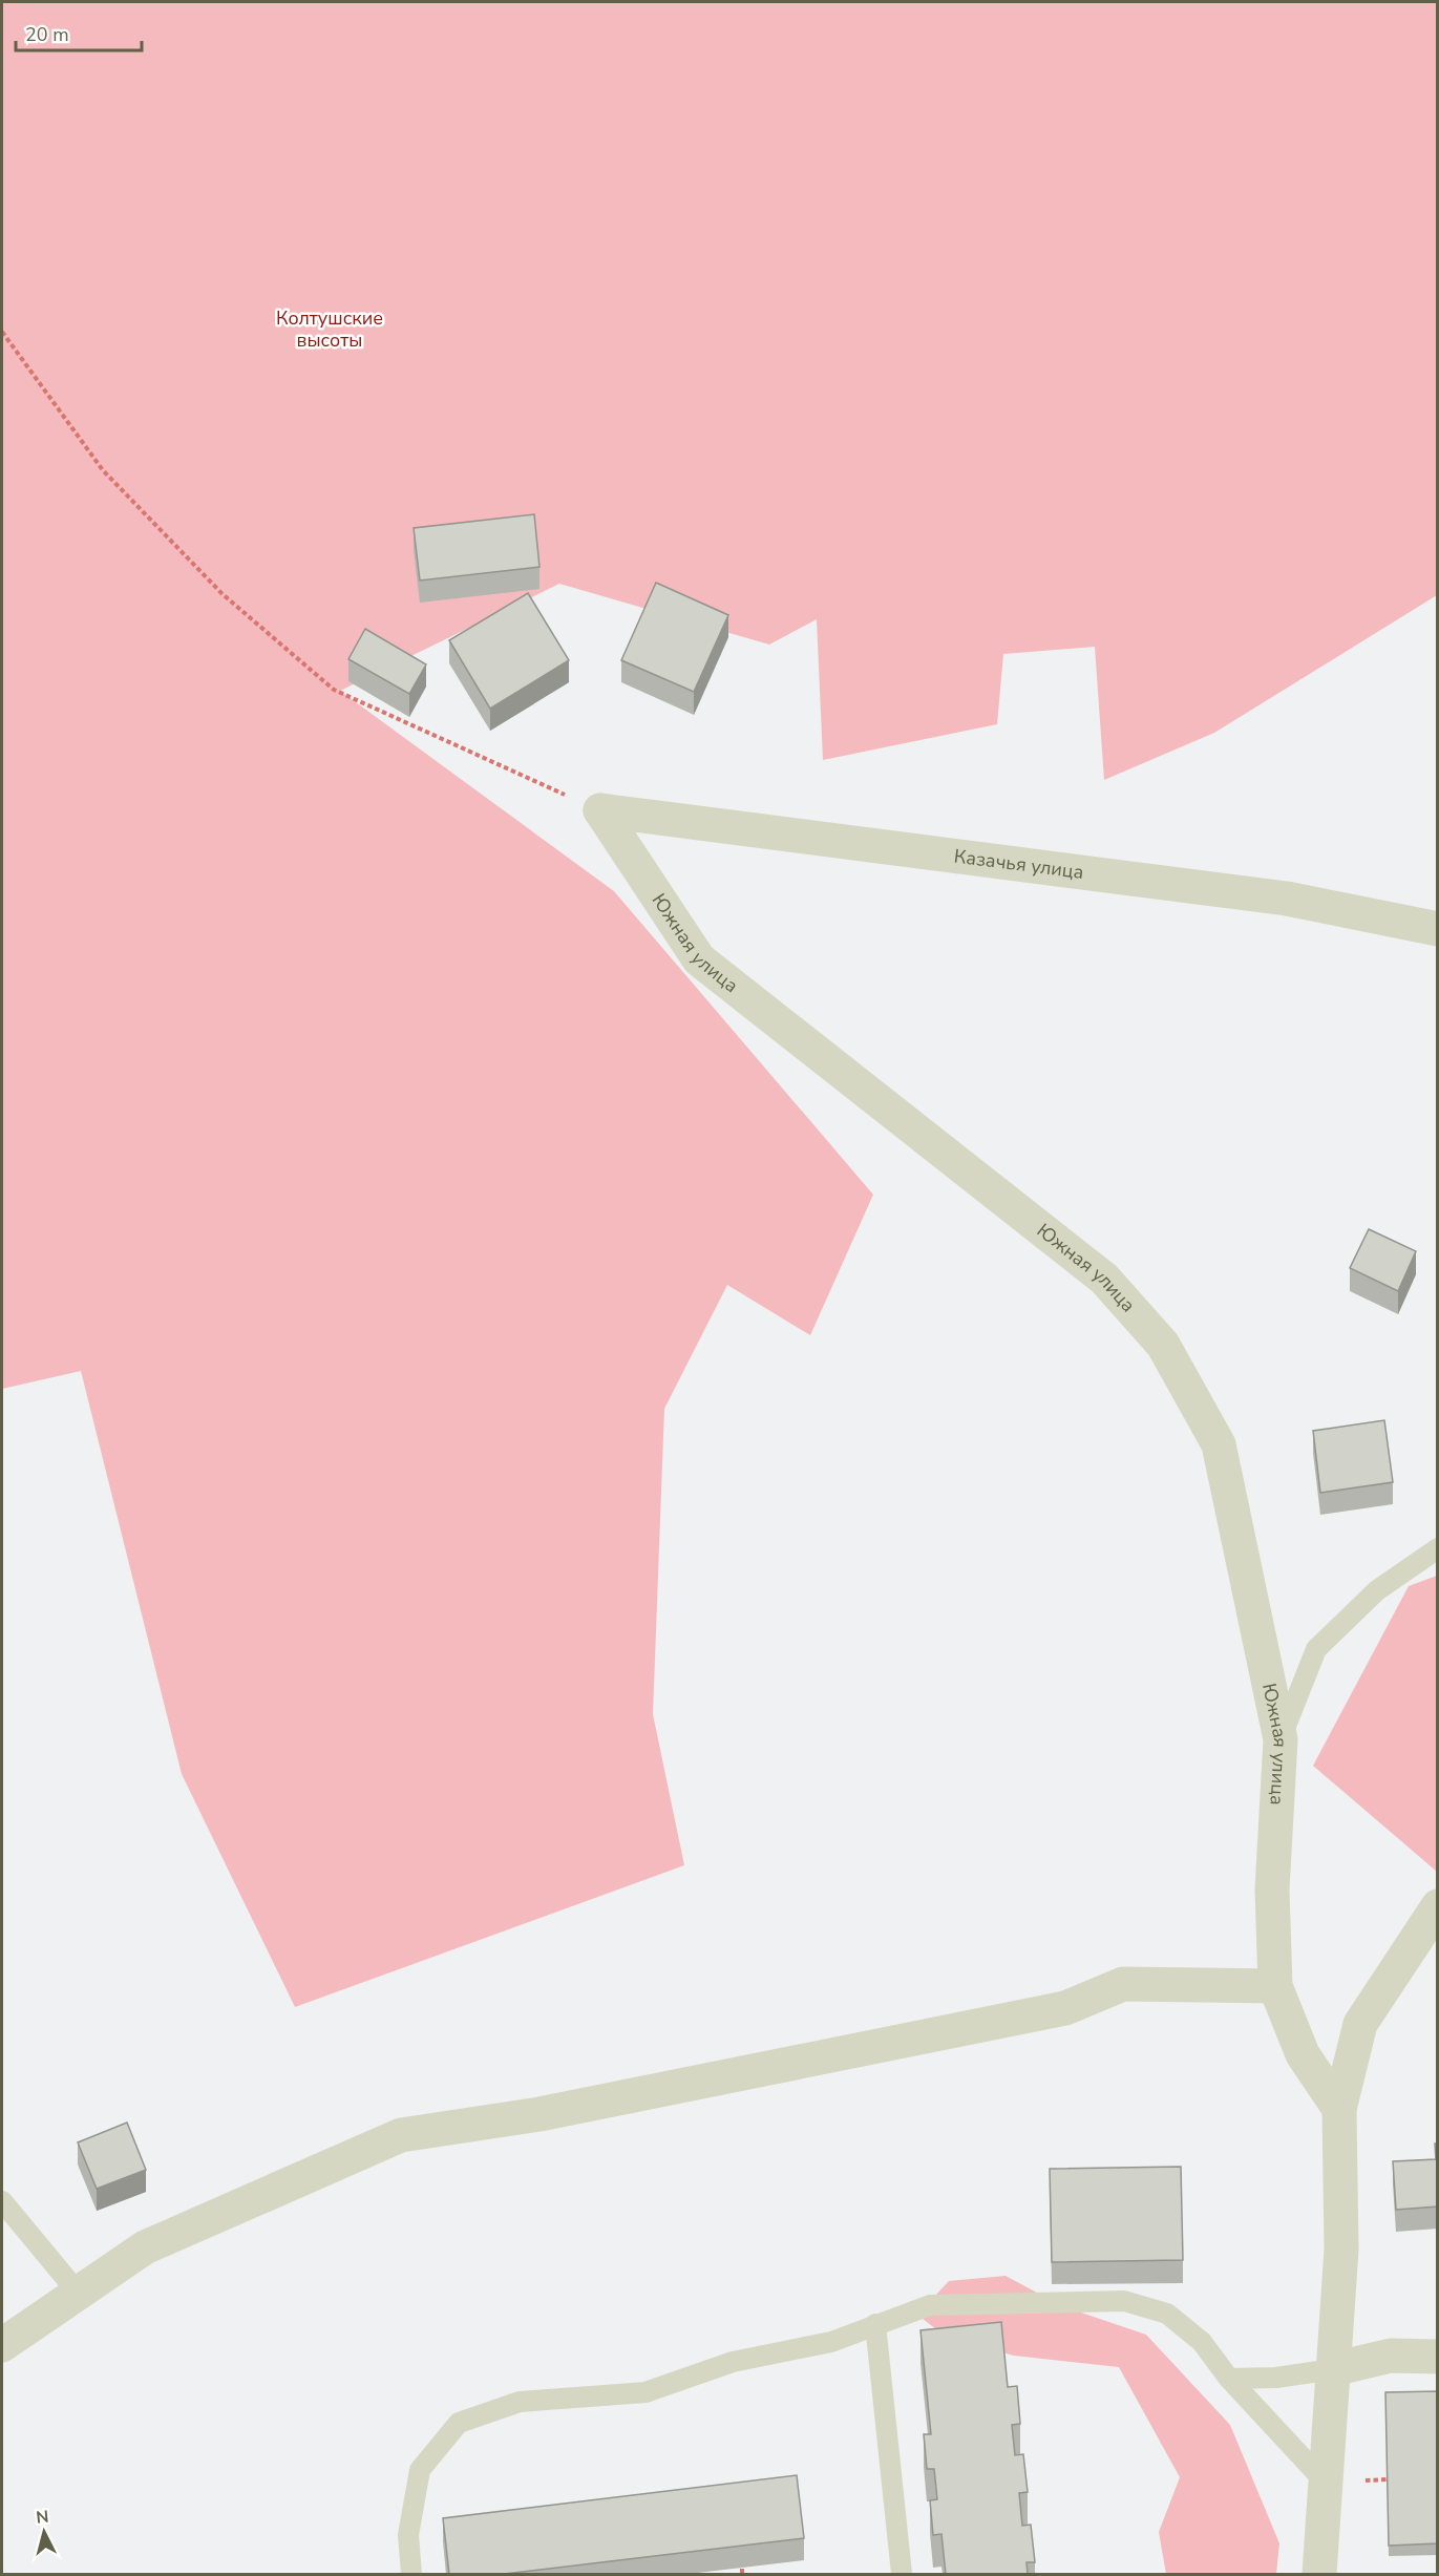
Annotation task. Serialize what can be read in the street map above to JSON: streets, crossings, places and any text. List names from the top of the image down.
{
  "streets": {
    "street": ["Казачья улица", "Южная улица"]
  },
  "crossings": [
    ["Казачья улица", "Южная улица"]
  ],
  "parks": ["Колтушские высоты"],
  "scale_bar": "20 m",
  "north": "top"
}
